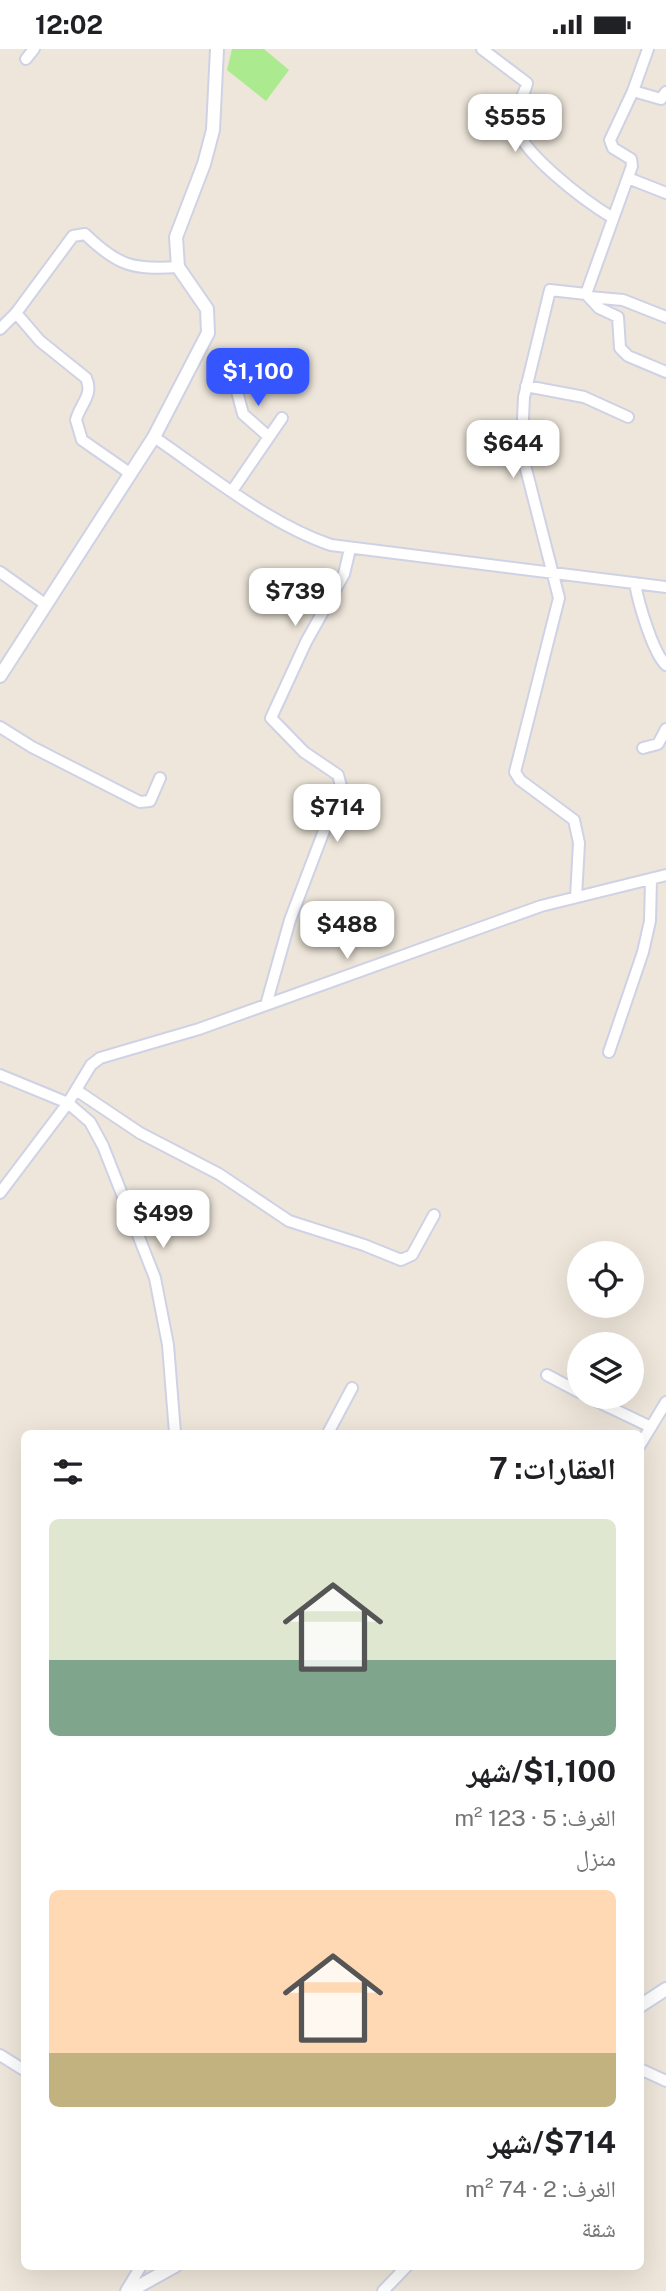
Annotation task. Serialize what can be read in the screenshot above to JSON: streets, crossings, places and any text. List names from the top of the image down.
{
  "page": {
    "status": "12:02",
    "price": [
      "$555",
      "$1,100",
      "$644",
      "$739",
      "$714",
      "$488",
      "$499"
    ],
    "heading": "العقارات: 7",
    "list": [
      {
        "name": "$1,100/شهر",
        "note": "الغرف: 5 · 123 m² · منزل"
      },
      {
        "name": "$714/شهر",
        "note": "الغرف: 2 · 74 m² · شقة"
      }
    ]
  }
}
